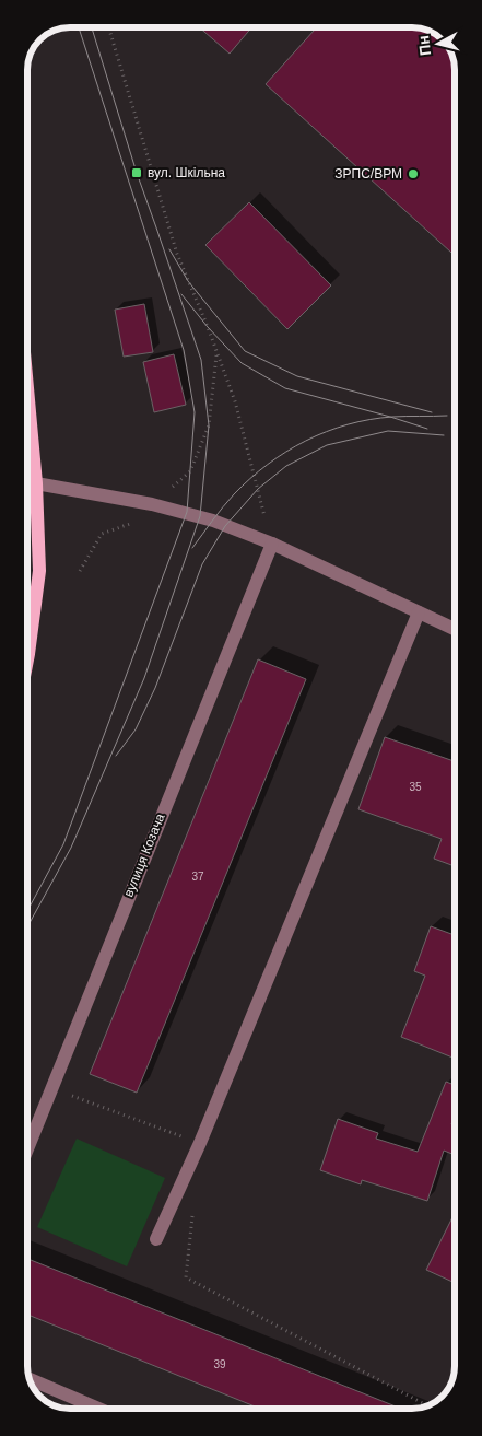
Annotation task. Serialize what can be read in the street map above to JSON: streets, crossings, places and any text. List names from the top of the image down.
{
  "streets": {
    "street": ["вулиця Козача"]
  },
  "places": {
    "transit": ["вул. Шкільна"],
    "other": ["ЗРПС/ВРМ"]
  },
  "house_numbers": ["35", "37", "39"],
  "north": "left"
}
